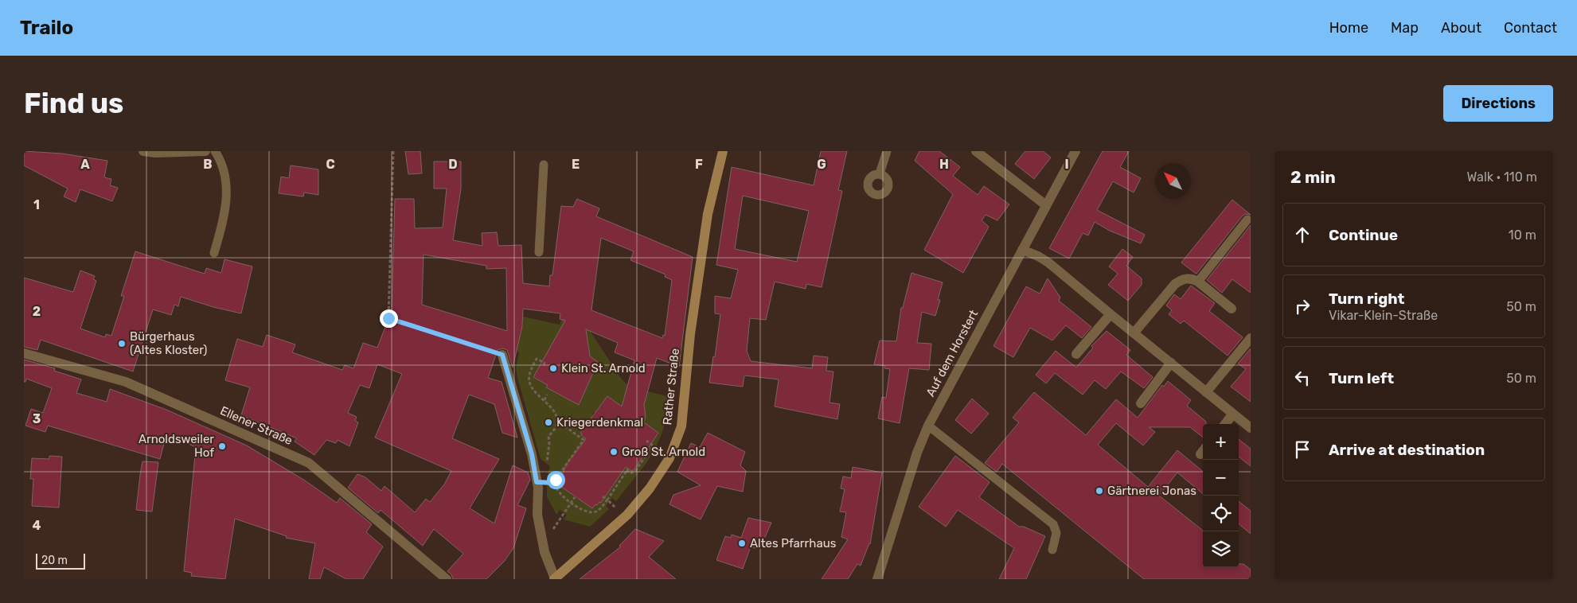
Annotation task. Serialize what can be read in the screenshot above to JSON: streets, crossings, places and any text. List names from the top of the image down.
{
  "streets": {
    "main road": ["Rather Straße"],
    "street": ["Auf dem Horstert", "Ellener Straße"]
  },
  "places": [
    "Bürgerhaus (Altes Kloster)",
    "Klein St. Arnold",
    "Kriegerdenkmal",
    "Arnoldsweiler Hof",
    "Groß St. Arnold",
    "Gärtnerei Jonas",
    "Altes Pfarrhaus"
  ],
  "scale_bar": "20 m",
  "north": "top left",
  "page": {
    "header": "Trailo",
    "nav": [
      "Home",
      "Map",
      "About",
      "Contact"
    ],
    "buttons": "Directions",
    "title": "Find us",
    "heading": ["2 min", "Walk · 110 m"],
    "list": [
      ["Continue", "10 m"],
      ["Turn right", "Vikar-Klein-Straße", "50 m"],
      ["Turn left", "50 m"],
      "Arrive at destination"
    ],
    "map_buttons": ["+", "−"],
    "scale": "20 m"
  },
  "grid": {
    "columns": [
      "A",
      "B",
      "C",
      "D",
      "E",
      "F",
      "G",
      "H",
      "I"
    ],
    "rows": [
      "1",
      "2",
      "3",
      "4"
    ]
  }
}
